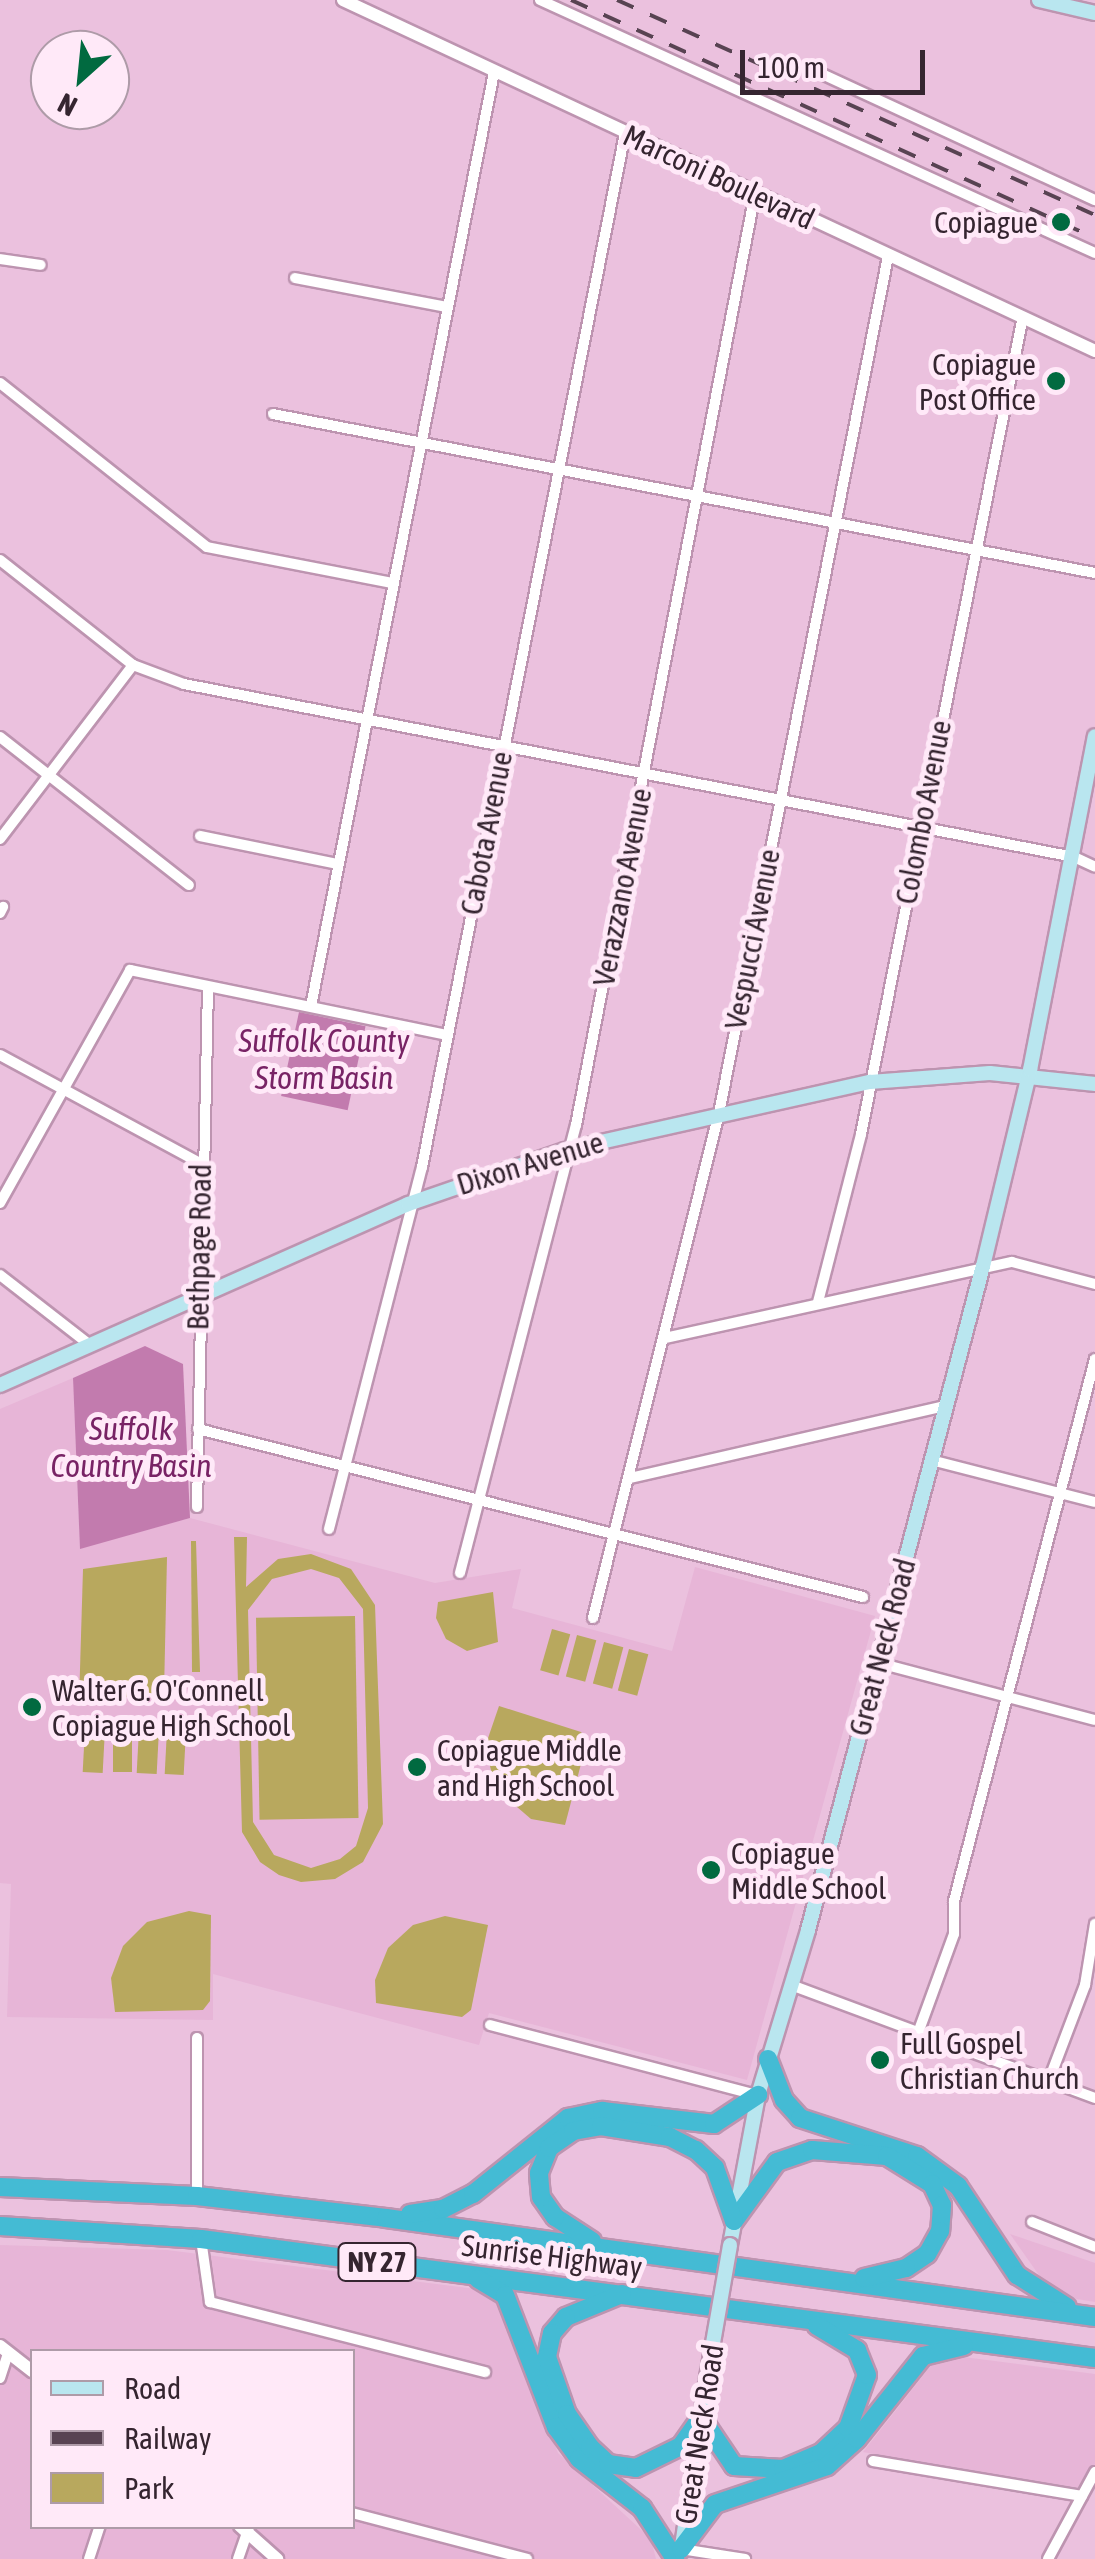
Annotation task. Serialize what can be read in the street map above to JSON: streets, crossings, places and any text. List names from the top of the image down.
{
  "streets": {
    "highway": ["Sunrise Highway", "NY 27"],
    "main road": ["Dixon Avenue", "Great Neck Road"],
    "street": [
      "Marconi Boulevard",
      "Colombo Avenue",
      "Cabota Avenue",
      "Verazzano Avenue",
      "Vespucci Avenue",
      "Bethpage Road"
    ]
  },
  "crossings": [
    ["Marconi Boulevard", "Colombo Avenue"],
    ["Marconi Boulevard", "Cabota Avenue"],
    ["Marconi Boulevard", "Verazzano Avenue"],
    ["Marconi Boulevard", "Vespucci Avenue"],
    ["Colombo Avenue", "Dixon Avenue"],
    ["Cabota Avenue", "Dixon Avenue"],
    ["Verazzano Avenue", "Dixon Avenue"],
    ["Vespucci Avenue", "Dixon Avenue"],
    ["Dixon Avenue", "Bethpage Road"],
    ["Dixon Avenue", "Great Neck Road"]
  ],
  "water": ["Suffolk County Storm Basin", "Suffolk Country Basin"],
  "places": [
    "Copiague",
    "Copiague Post Office",
    "Walter G. O'Connell Copiague High School",
    "Copiague Middle and High School",
    "Copiague Middle School",
    "Full Gospel Christian Church"
  ],
  "legend": ["Road", "Railway", "Park"],
  "scale_bar": "100 m",
  "north": "bottom left"
}
